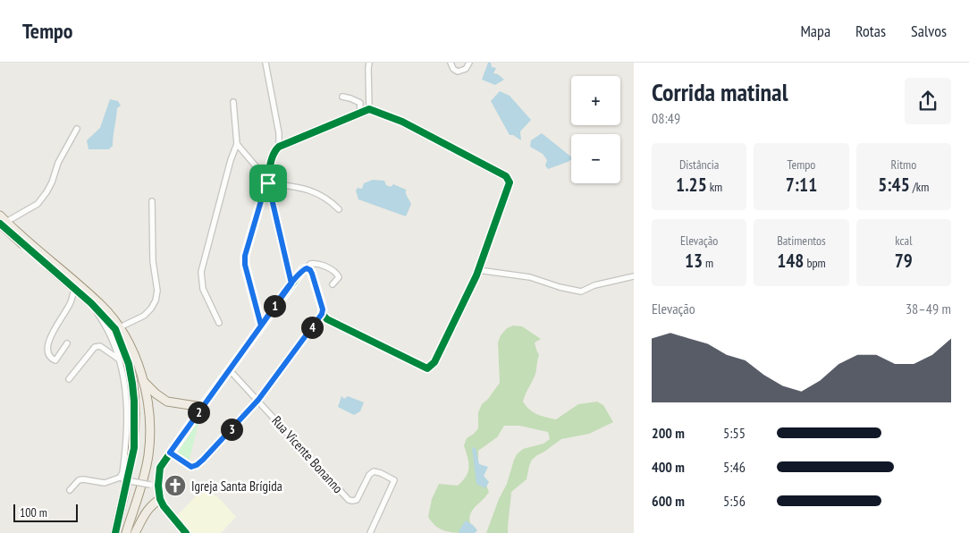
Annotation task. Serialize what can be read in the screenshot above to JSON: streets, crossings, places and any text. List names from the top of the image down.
{
  "streets": {
    "street": ["Rua Vicente Bonanno"]
  },
  "places": {
    "church": ["Igreja Santa Brígida"]
  },
  "scale_bar": "100 m",
  "page": {
    "header": "Tempo",
    "nav": ["Mapa", "Rotas", "Salvos"],
    "heading": ["Corrida matinal", "08:49"],
    "map_buttons": ["+", "−"],
    "stats": [
      ["Distância", "1.25 km"],
      ["Tempo", "7:11"],
      ["Ritmo", "5:45 /km"],
      ["Elevação", "13 m"],
      ["Batimentos", "148 bpm"],
      ["kcal", "79"]
    ],
    "chart": ["Elevação", "38–49 m"],
    "pins": [
      "1",
      "4",
      "2",
      "3"
    ],
    "list": [
      {
        "name": "200 m",
        "note": "5:55"
      },
      {
        "name": "400 m",
        "note": "5:46"
      },
      {
        "name": "600 m",
        "note": "5:56"
      }
    ],
    "scale": "100 m"
  }
}
